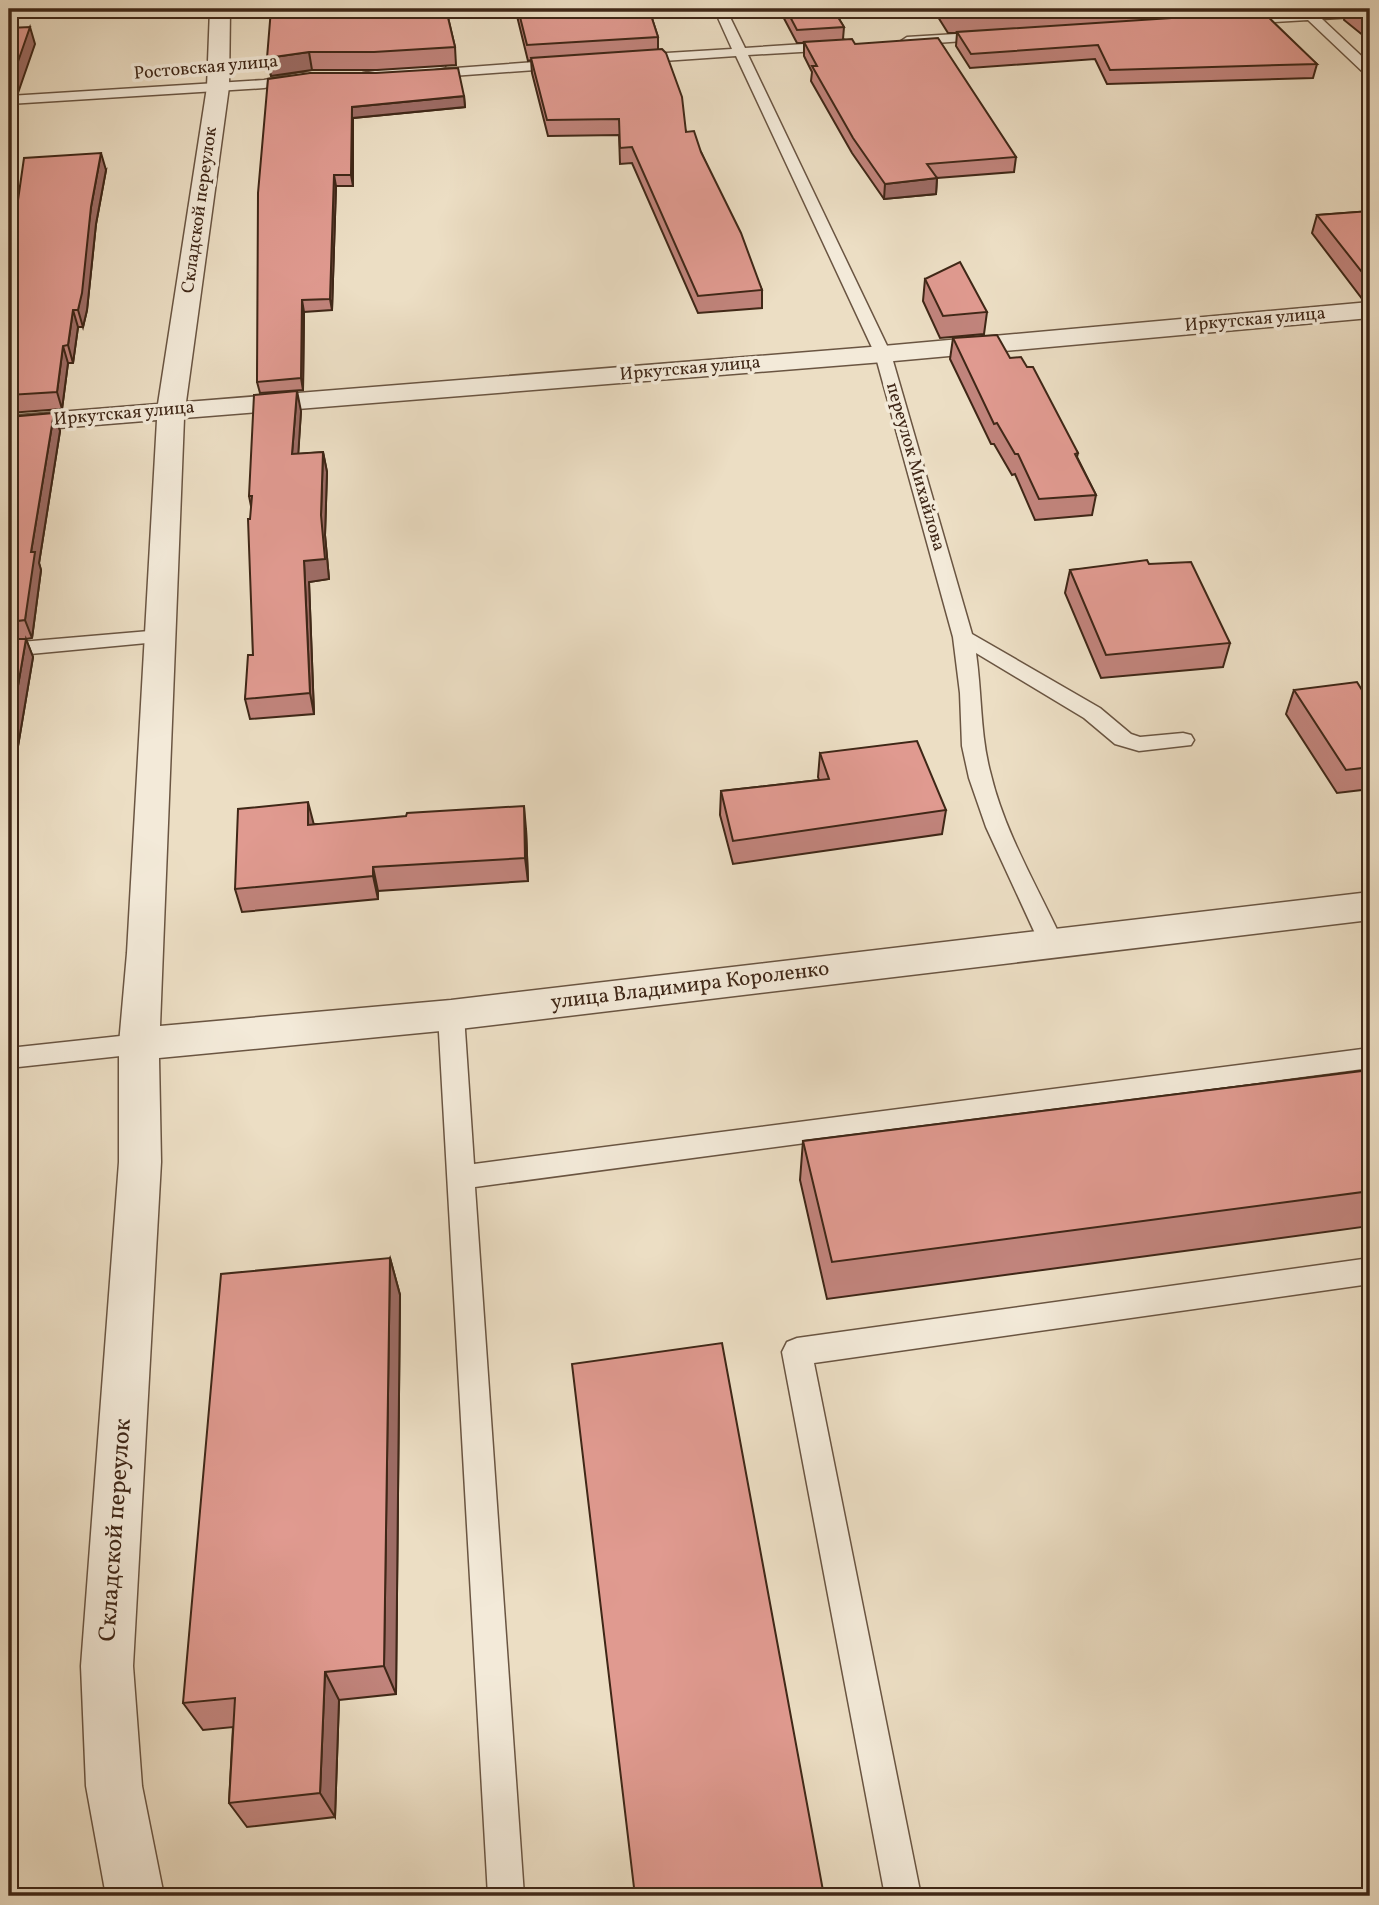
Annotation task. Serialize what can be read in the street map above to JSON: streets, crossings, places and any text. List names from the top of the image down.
{
  "streets": {
    "street": ["Складской переулок", "Иркутская улица", "улица Владимира Короленко"],
    "lane": ["Ростовская улица", "переулок Михайлова"]
  },
  "crossings": [
    ["Ростовская улица", "Складской переулок"],
    ["Складской переулок", "Иркутская улица"],
    ["Складской переулок", "улица Владимира Короленко"],
    ["Иркутская улица", "переулок Михайлова"],
    ["переулок Михайлова", "улица Владимира Короленко"]
  ]
}
